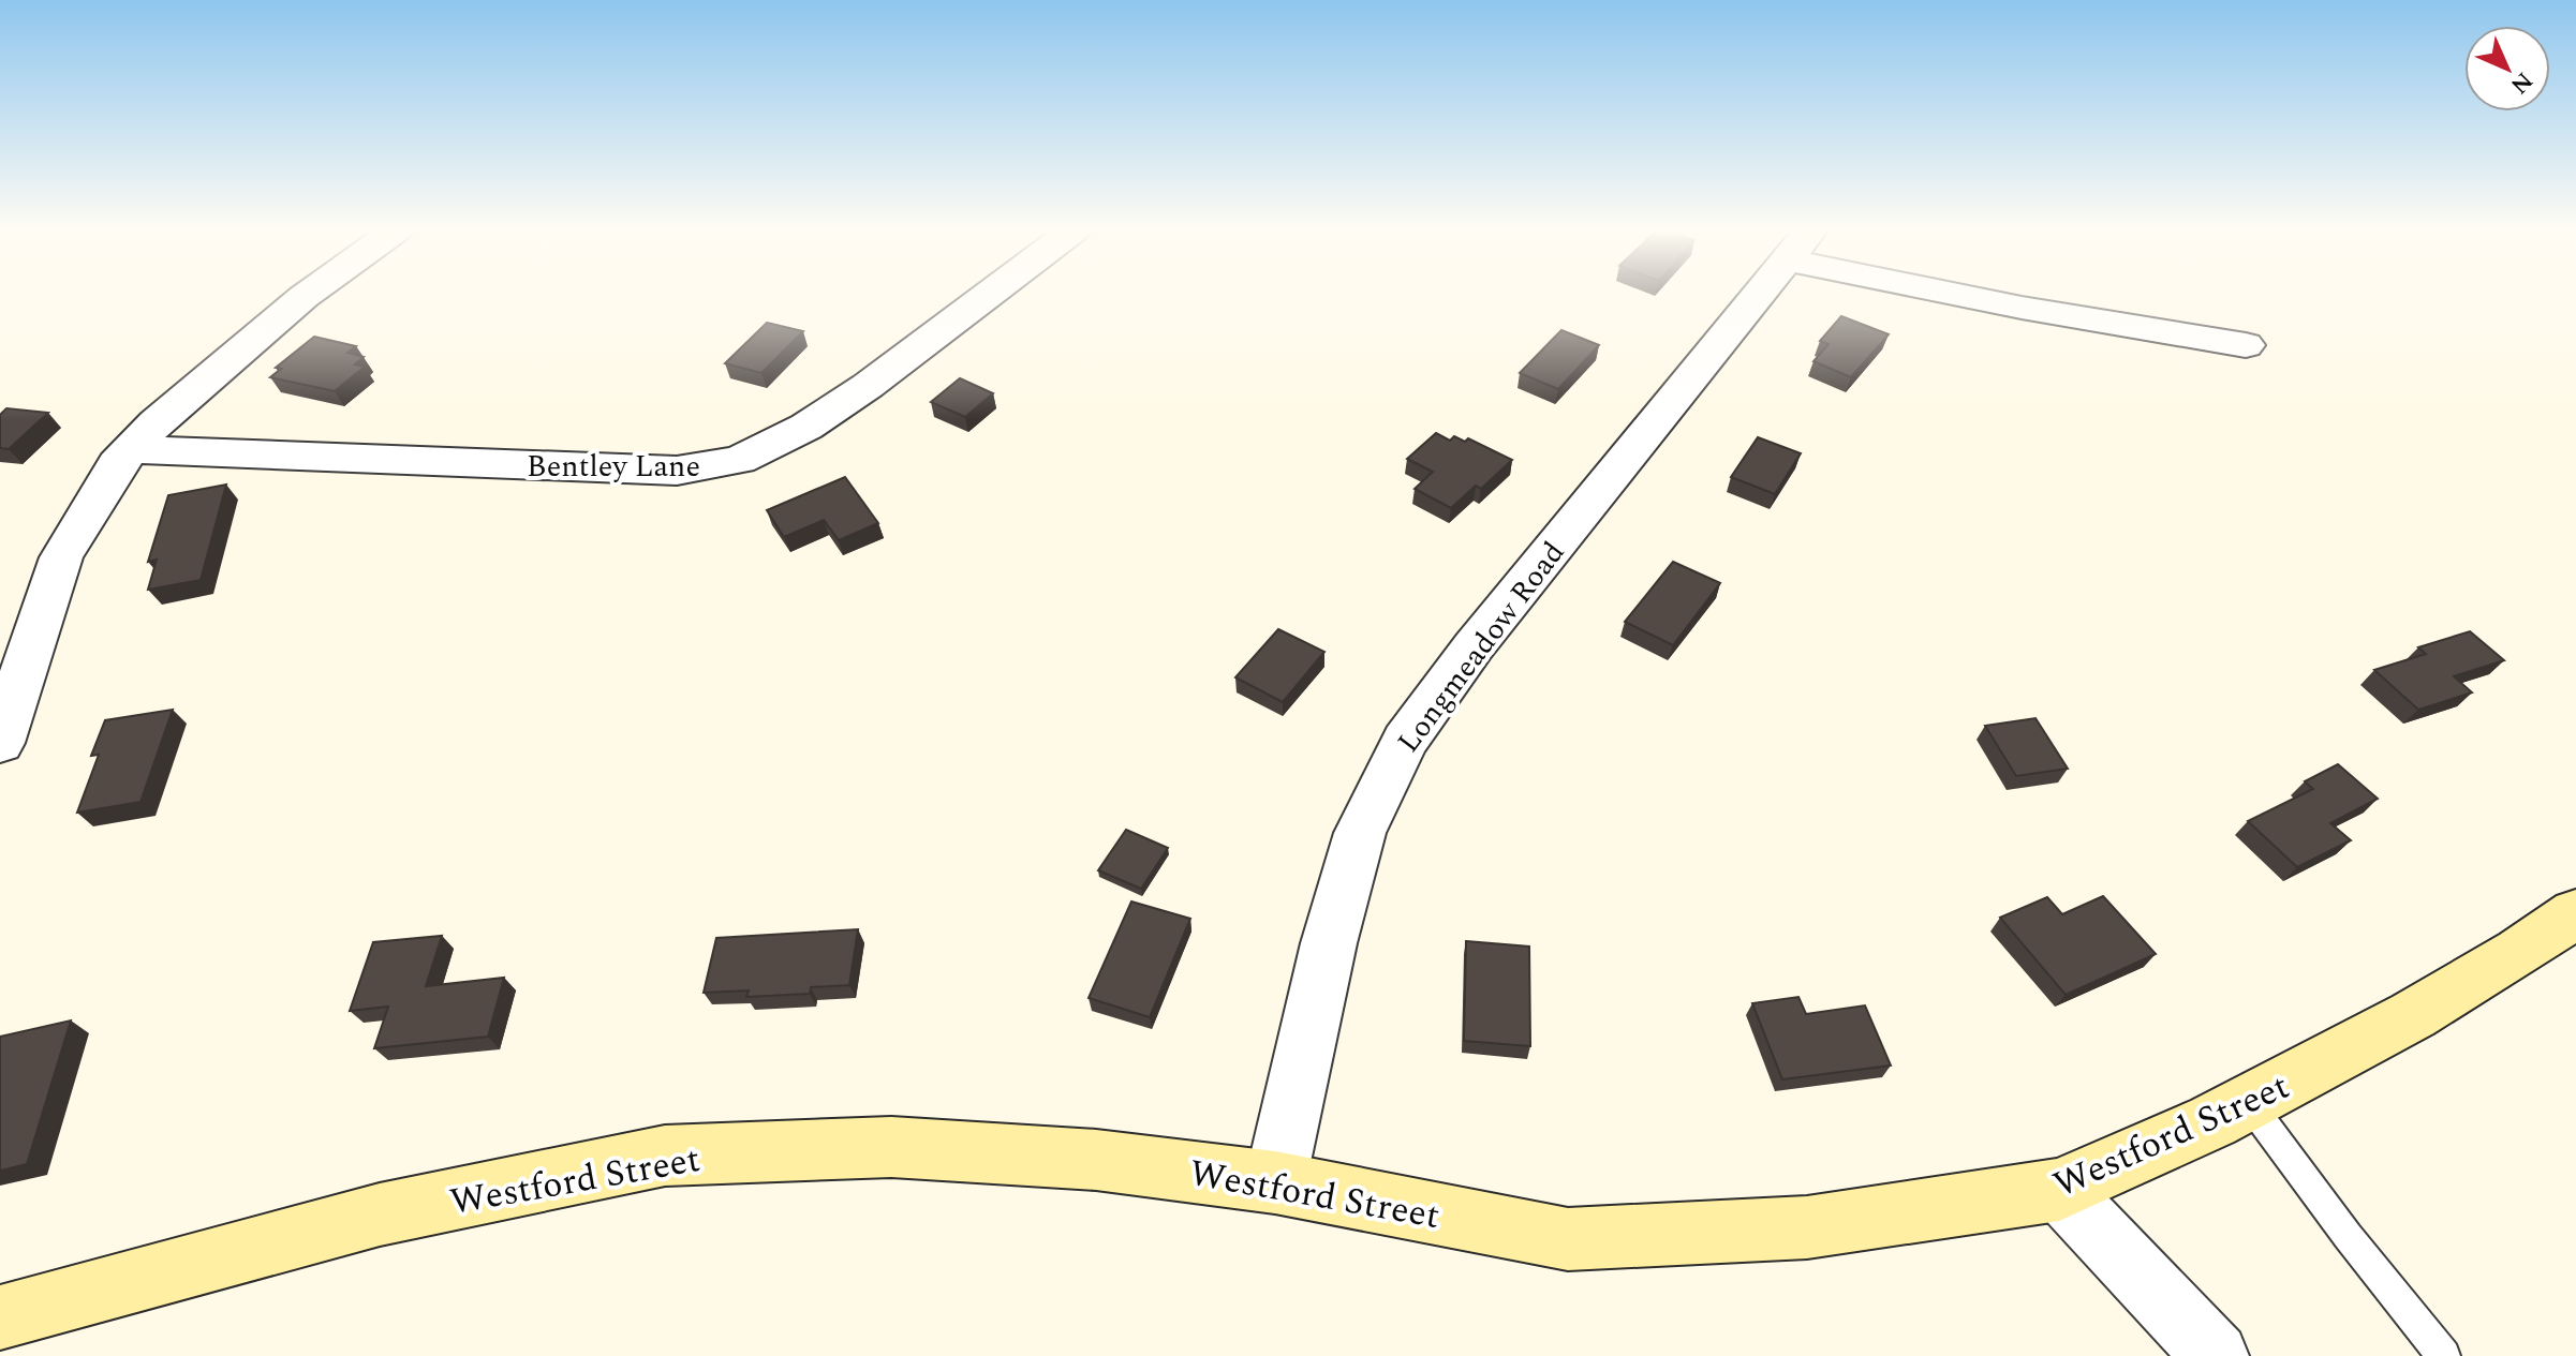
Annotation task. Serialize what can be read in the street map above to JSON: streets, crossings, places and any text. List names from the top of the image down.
{
  "streets": {
    "main road": ["Westford Street"],
    "street": ["Bentley Lane", "Longmeadow Road"]
  },
  "crossings": [
    ["Longmeadow Road", "Westford Street"]
  ],
  "north": "bottom right"
}
